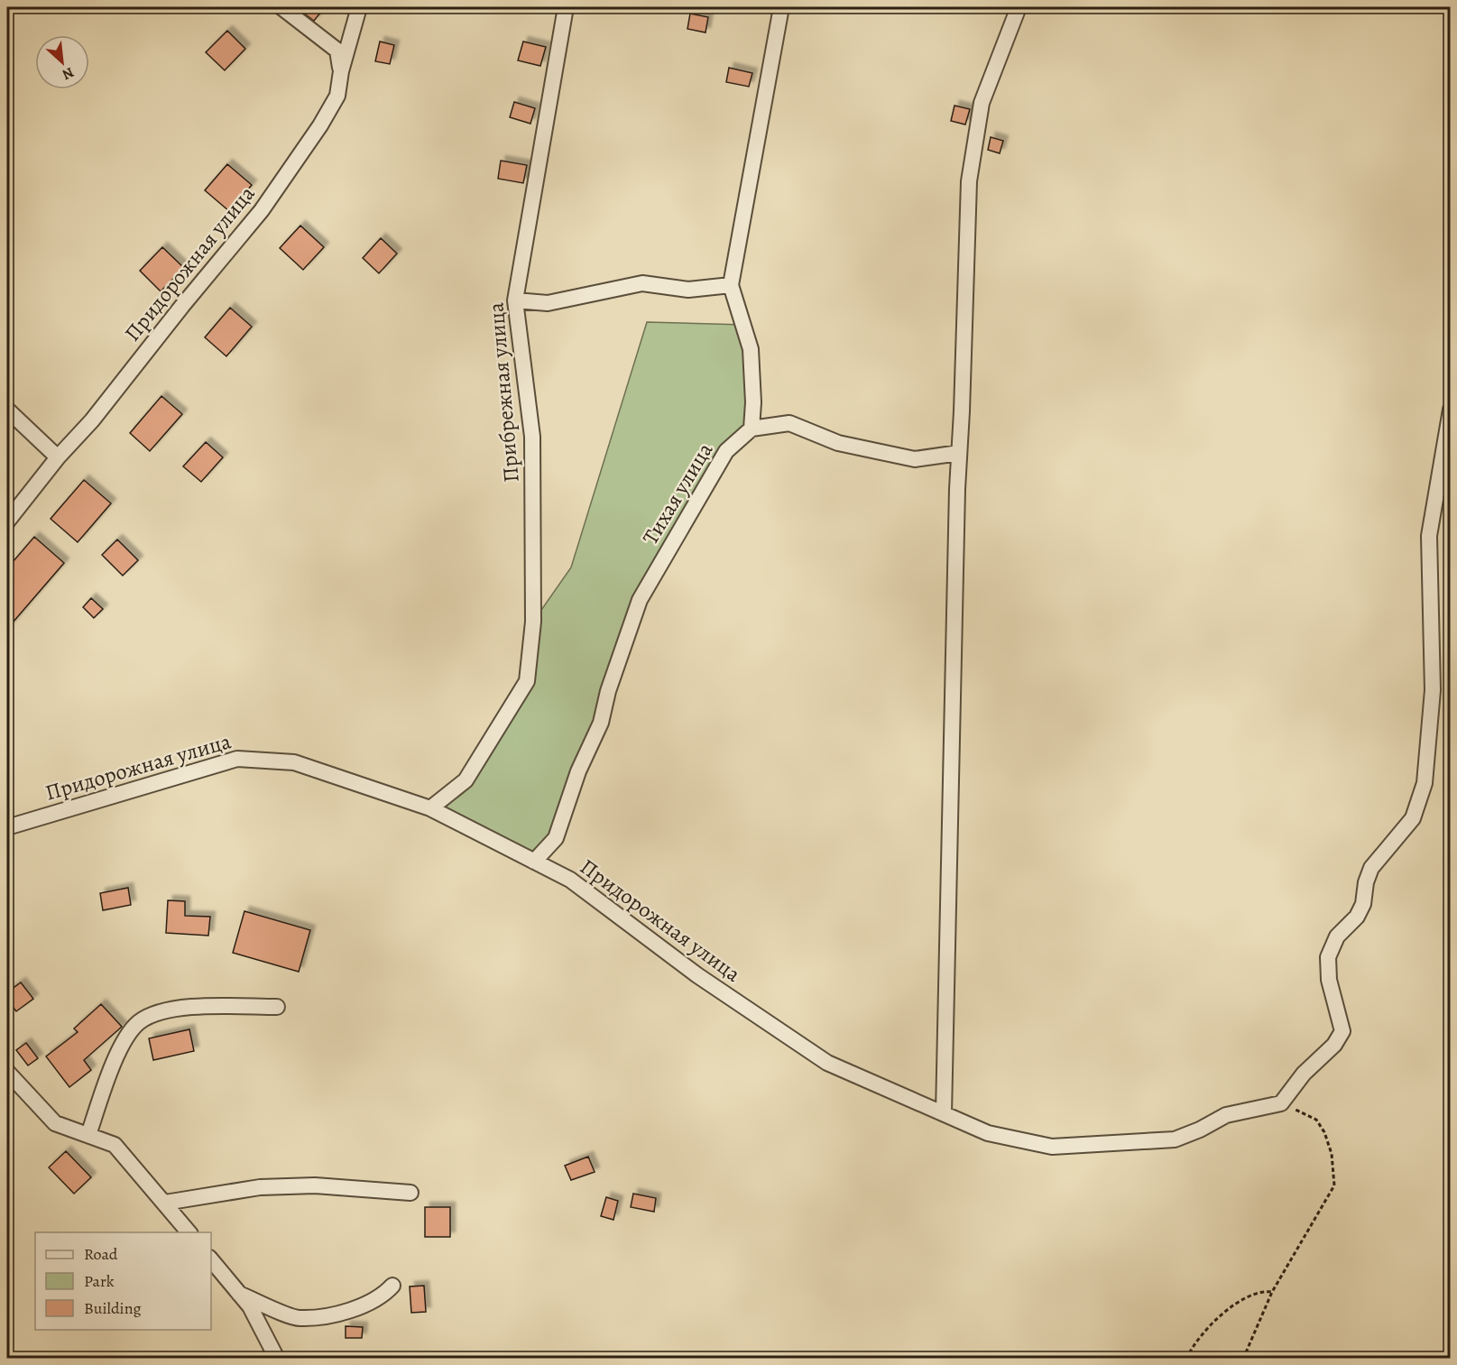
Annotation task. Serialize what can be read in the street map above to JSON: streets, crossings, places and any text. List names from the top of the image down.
{
  "streets": {
    "street": ["Придорожная улица", "Прибрежная улица", "Тихая улица"]
  },
  "crossings": [
    ["Придорожная улица", "Прибрежная улица"],
    ["Придорожная улица", "Тихая улица"]
  ],
  "legend": ["Road", "Park", "Building"],
  "north": "bottom right"
}
